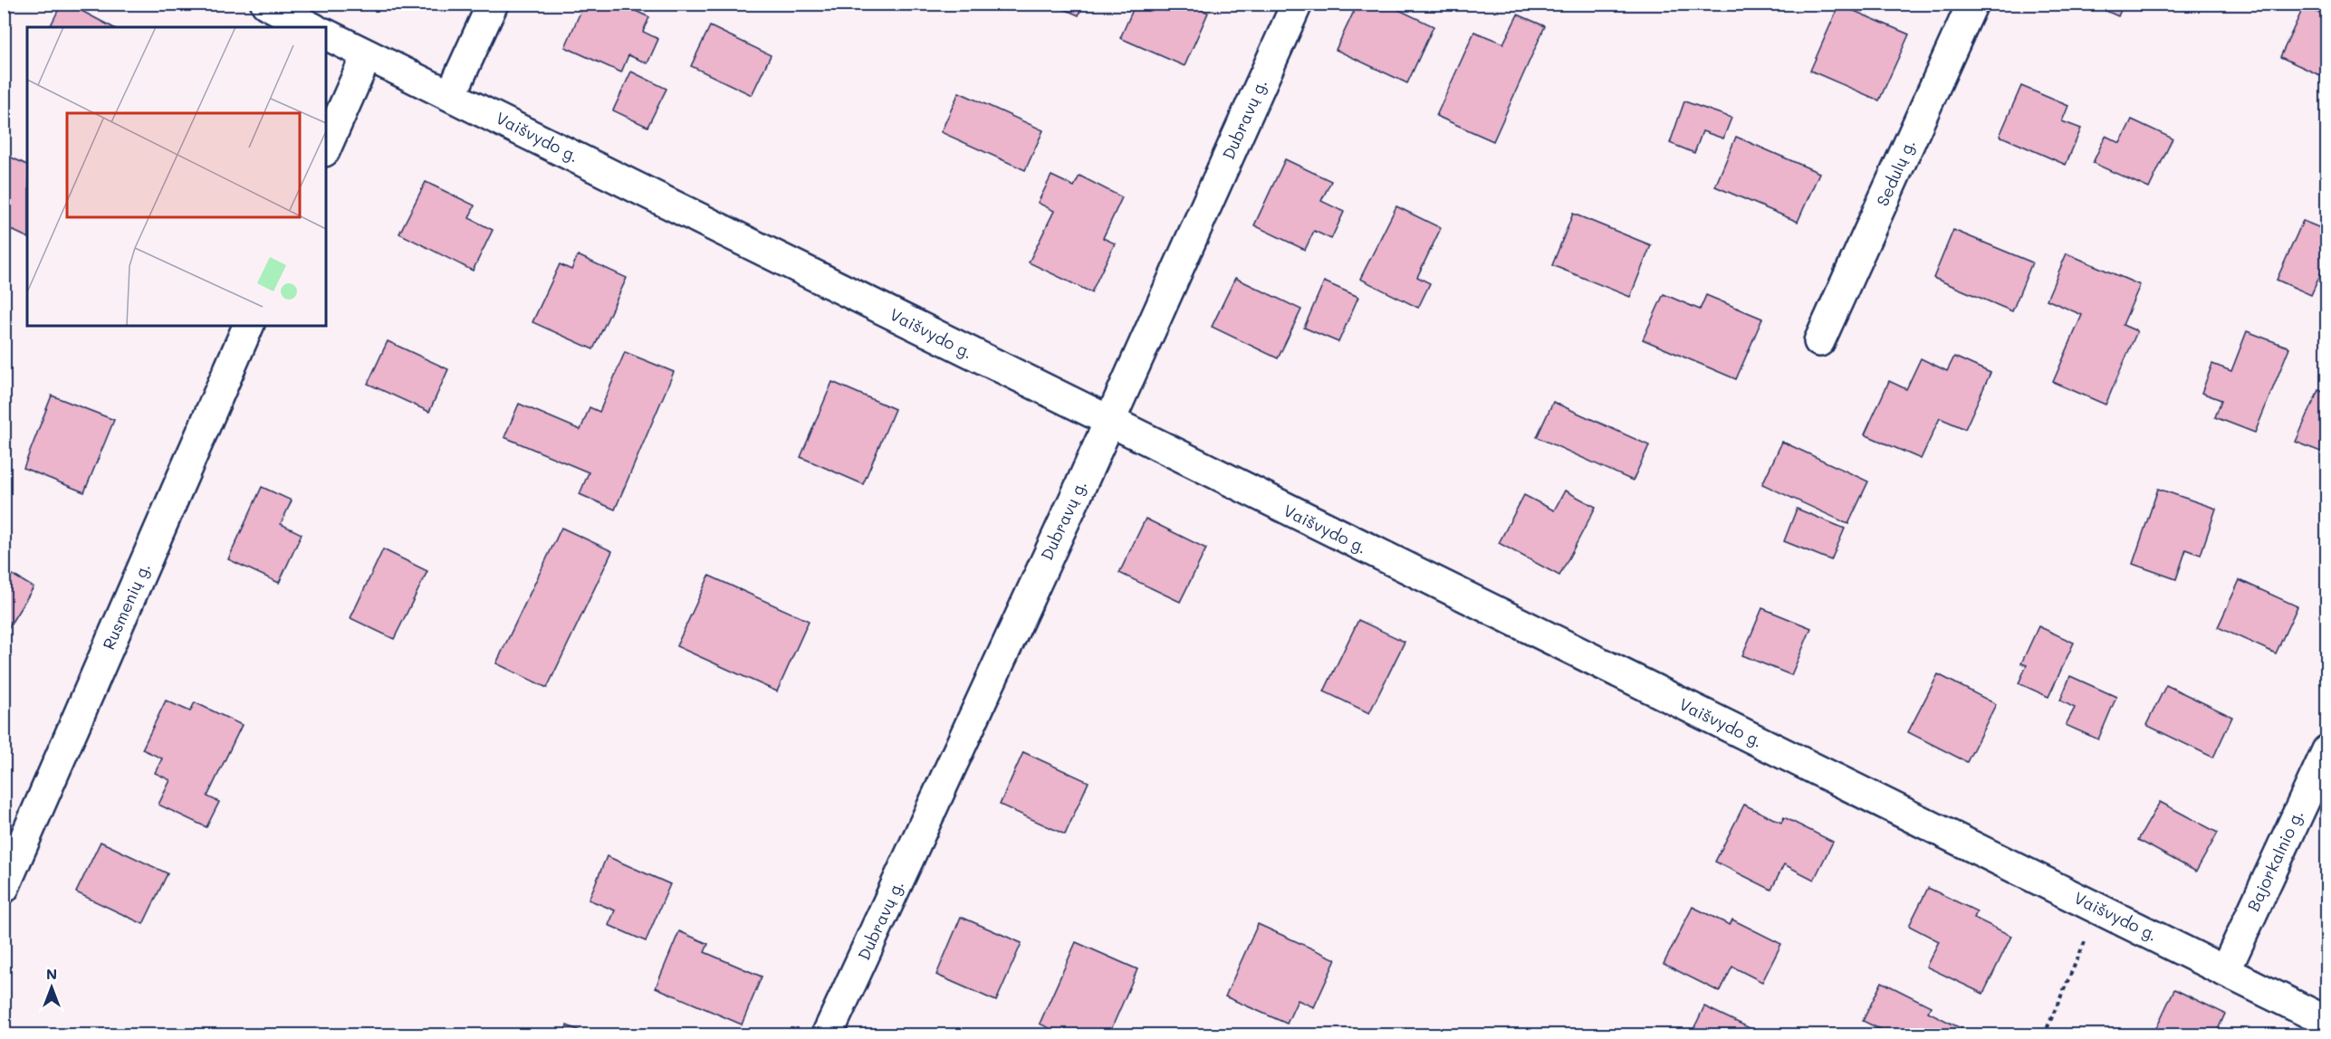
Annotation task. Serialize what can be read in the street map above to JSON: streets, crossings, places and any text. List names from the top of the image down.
{
  "streets": {
    "street": [
      "Dubravų g.",
      "Vaišvydo g.",
      "Sedulų g.",
      "Rusmenių g.",
      "Bajorkalnio g."
    ]
  },
  "crossings": [
    ["Dubravų g.", "Vaišvydo g."],
    ["Vaišvydo g.", "Bajorkalnio g."]
  ],
  "north": "top"
}
